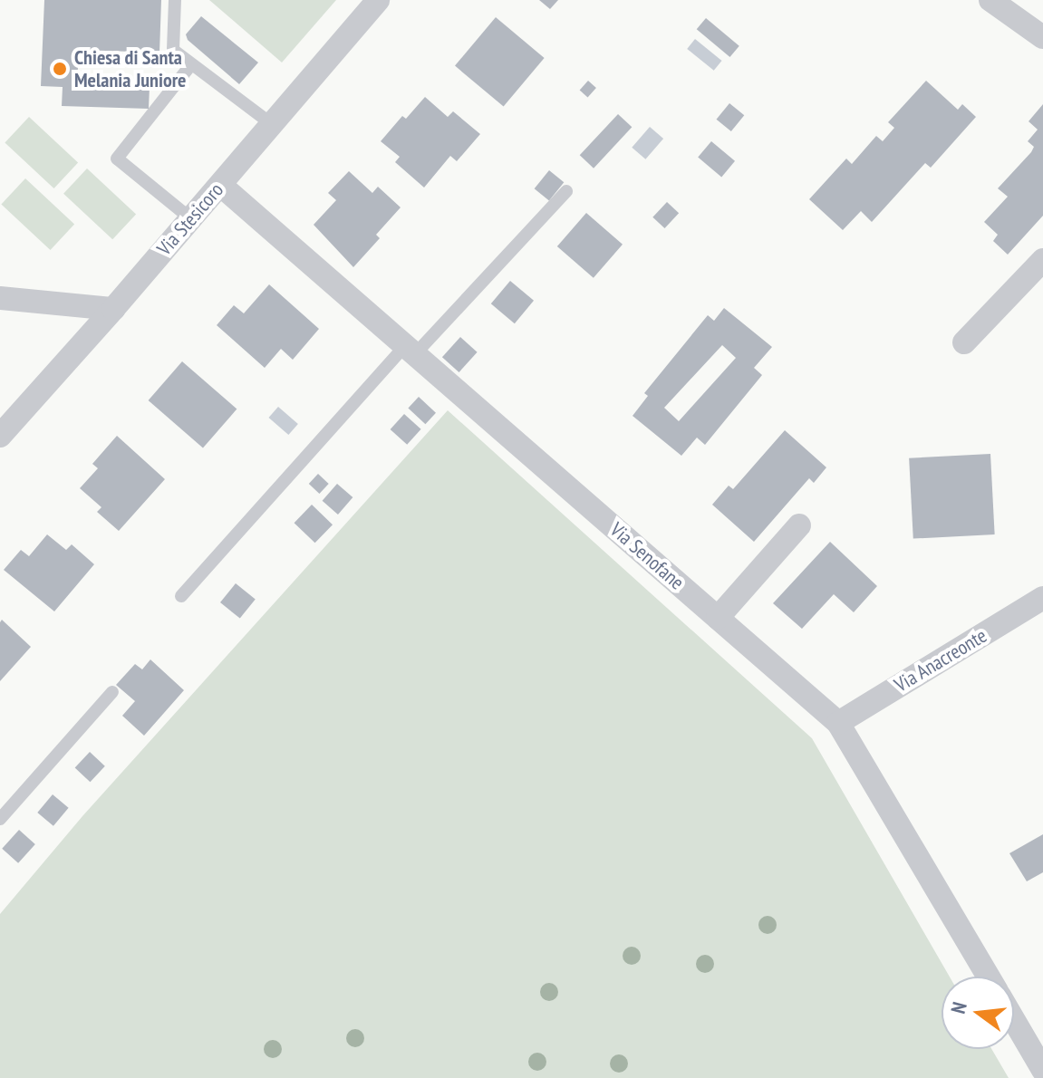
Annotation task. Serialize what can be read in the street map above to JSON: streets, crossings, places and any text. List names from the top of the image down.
{
  "streets": {
    "street": ["Via Stesicoro", "Via Senofane", "Via Anacreonte"]
  },
  "crossings": [
    ["Via Stesicoro", "Via Senofane"],
    ["Via Senofane", "Via Anacreonte"]
  ],
  "places": ["Chiesa di Santa Melania Juniore"],
  "north": "left"
}
